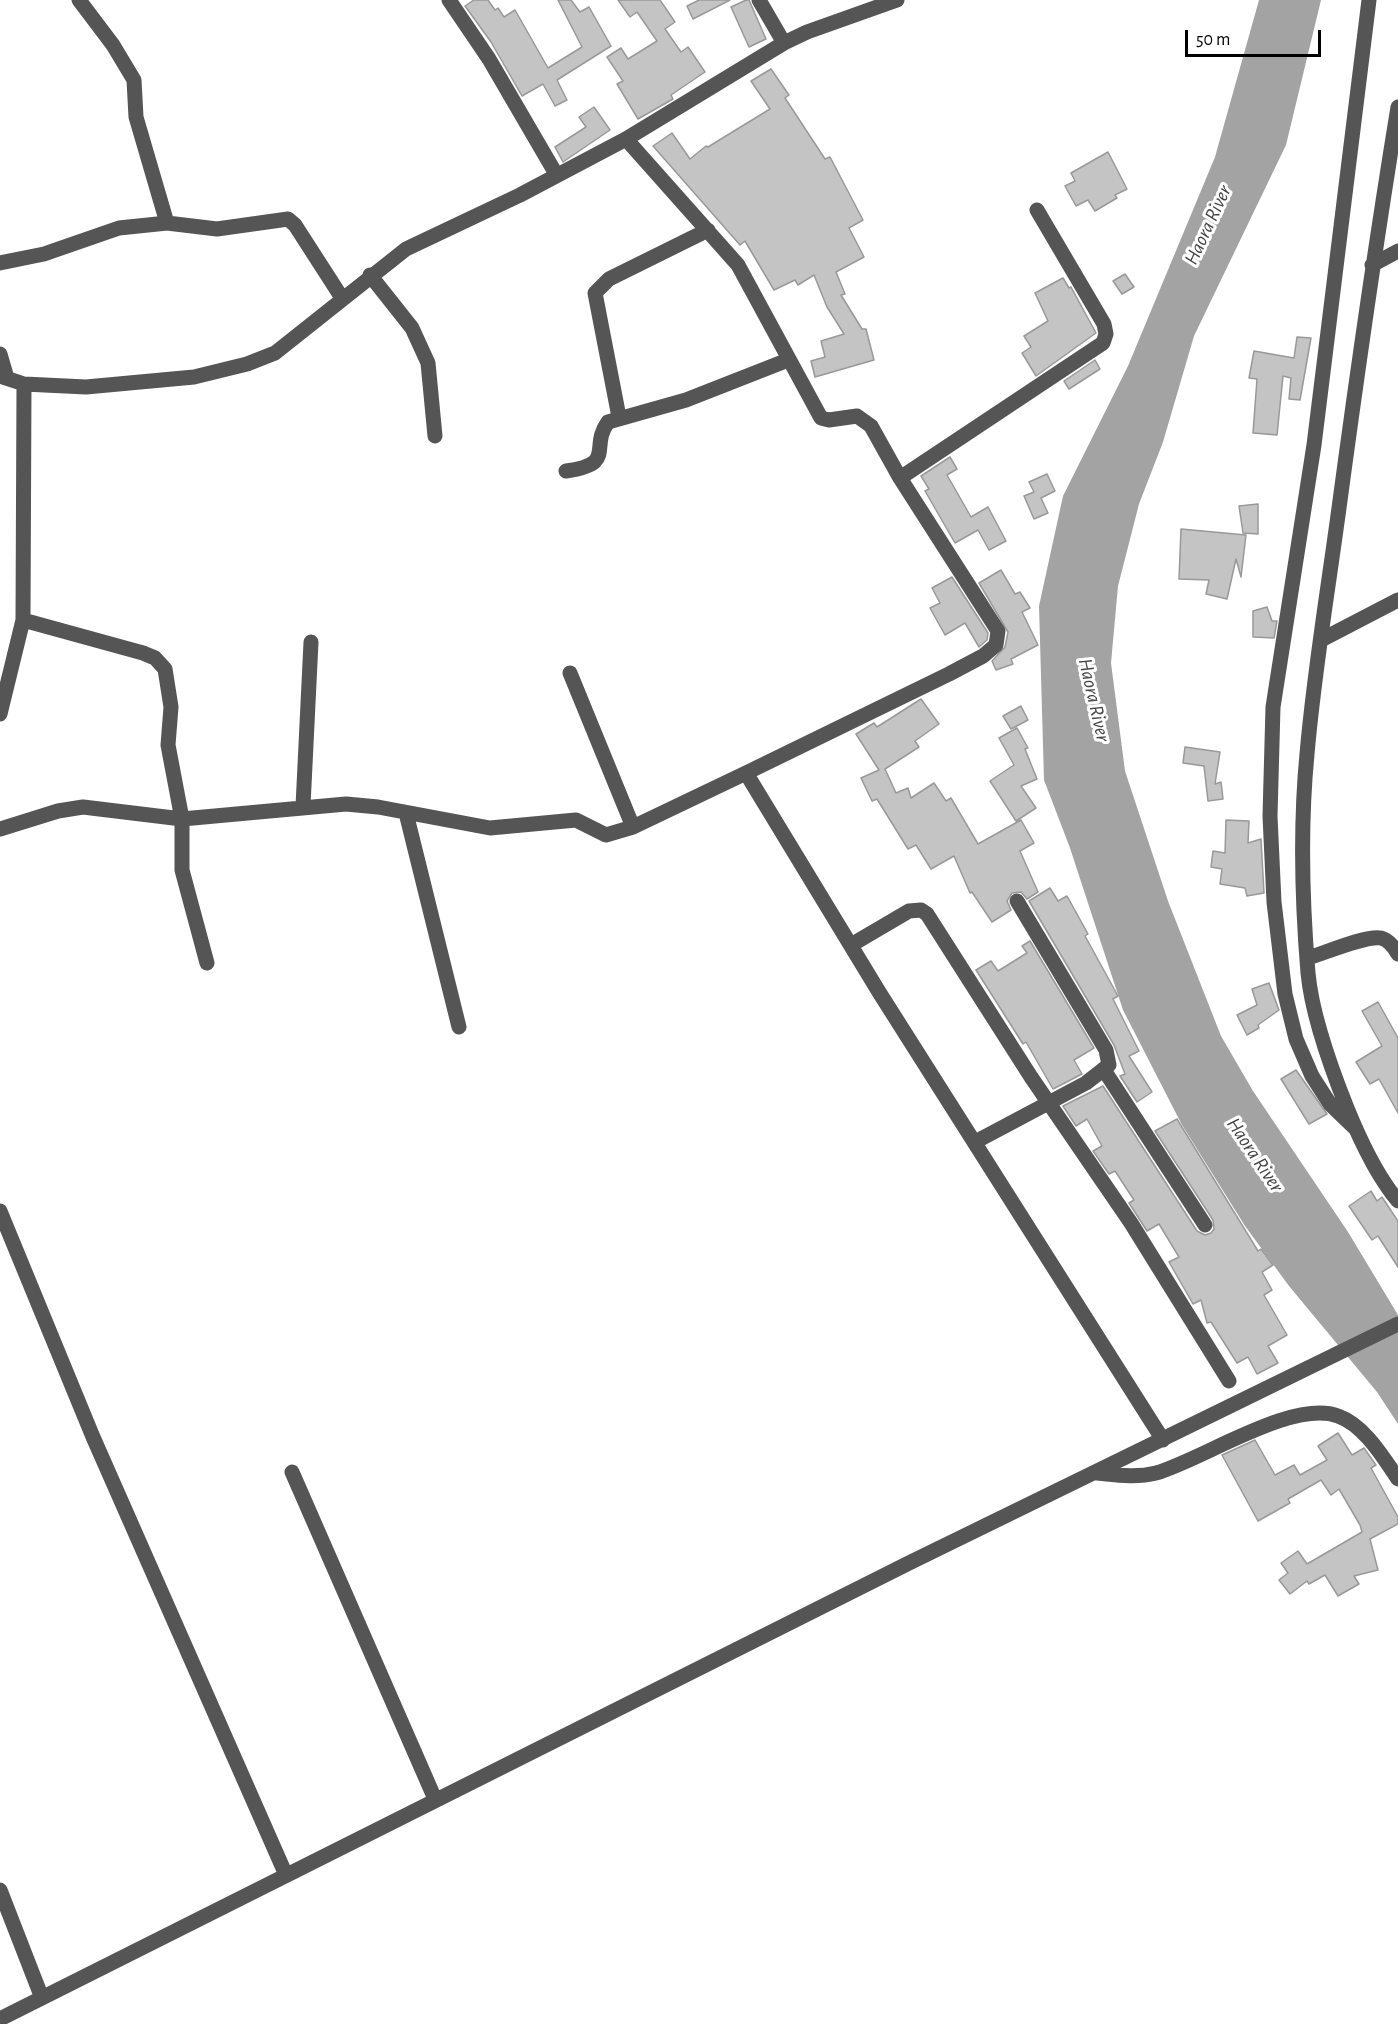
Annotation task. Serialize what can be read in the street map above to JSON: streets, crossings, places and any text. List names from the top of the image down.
{
  "water": ["Haora River"],
  "scale_bar": "50 m"
}
